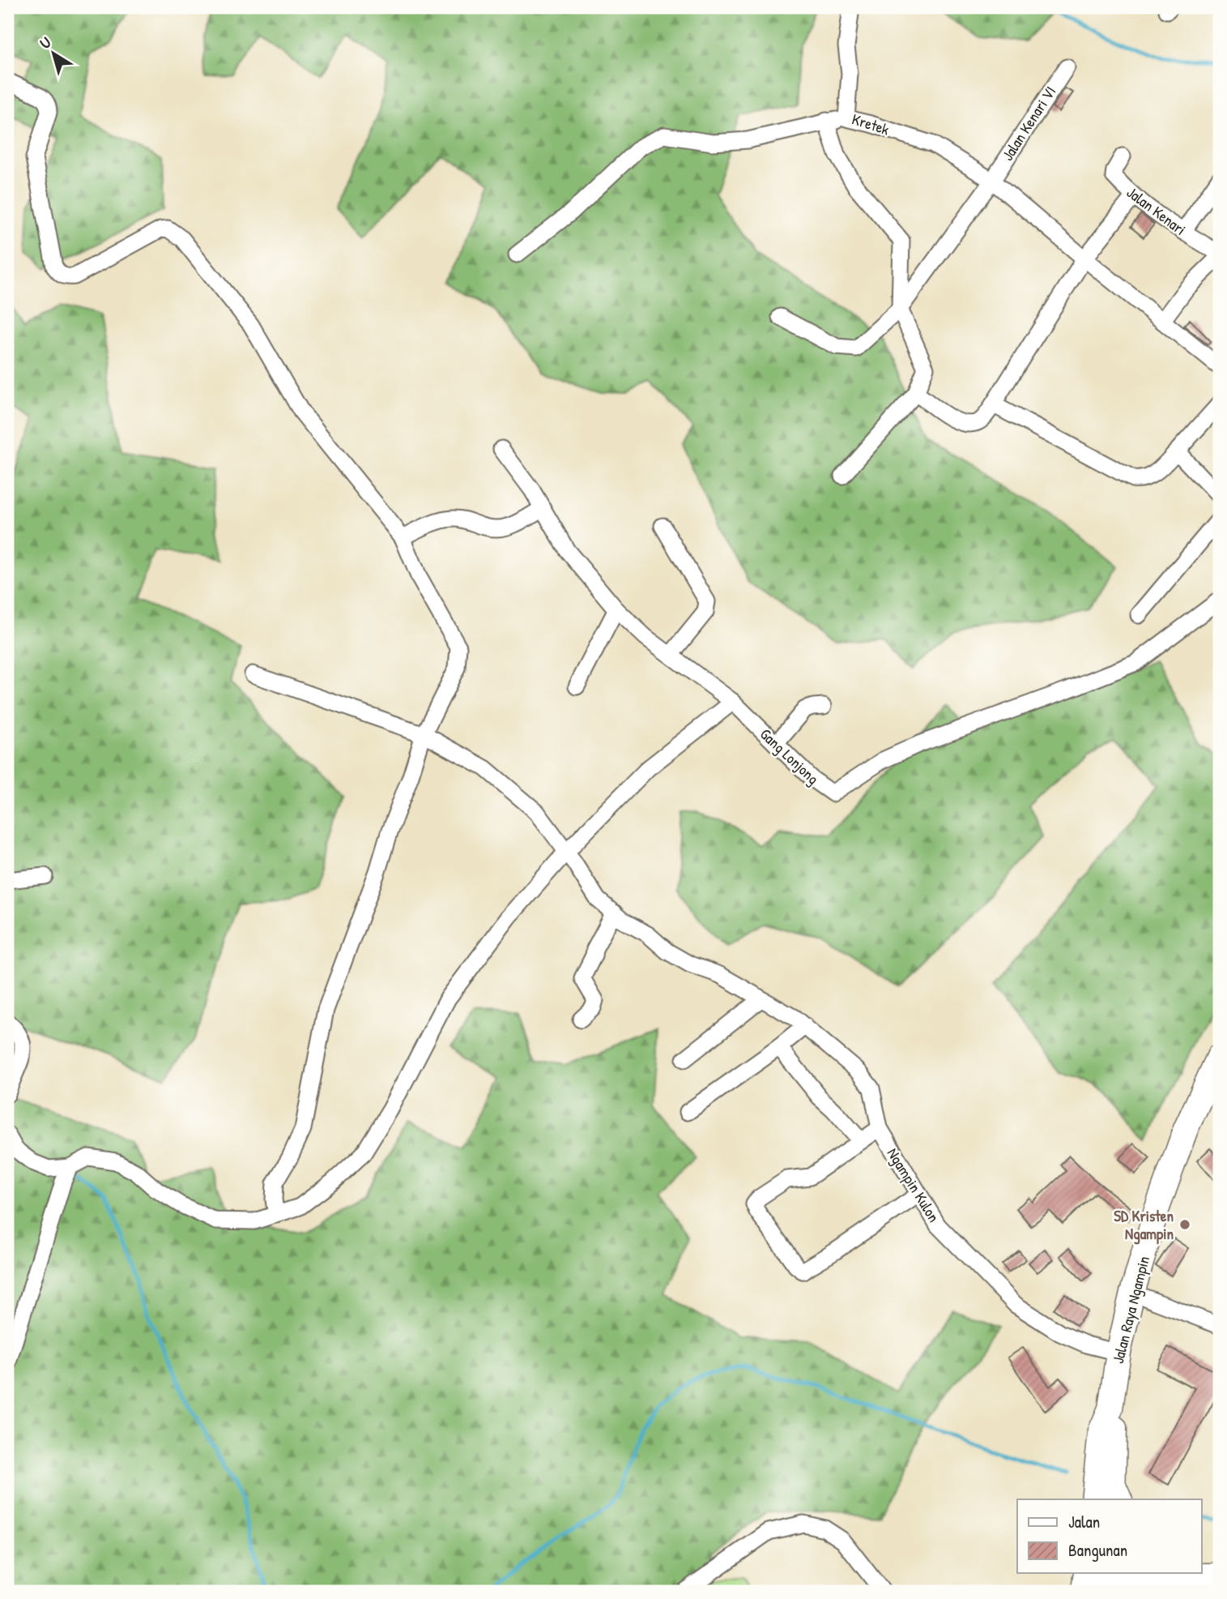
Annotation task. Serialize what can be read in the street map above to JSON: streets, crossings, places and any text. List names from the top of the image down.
{
  "streets": {
    "main road": ["Jalan Raya Ngampin"],
    "street": [
      "Jalan Kenari VI",
      "Kretek",
      "Jalan Kenari",
      "Gang Lonjong",
      "Ngampin Kulon"
    ]
  },
  "crossings": [
    ["Jalan Kenari VI", "Kretek"],
    ["Ngampin Kulon", "Jalan Raya Ngampin"]
  ],
  "places": ["SD Kristen Ngampin"],
  "legend": ["Jalan", "Bangunan"],
  "north": "top left"
}
